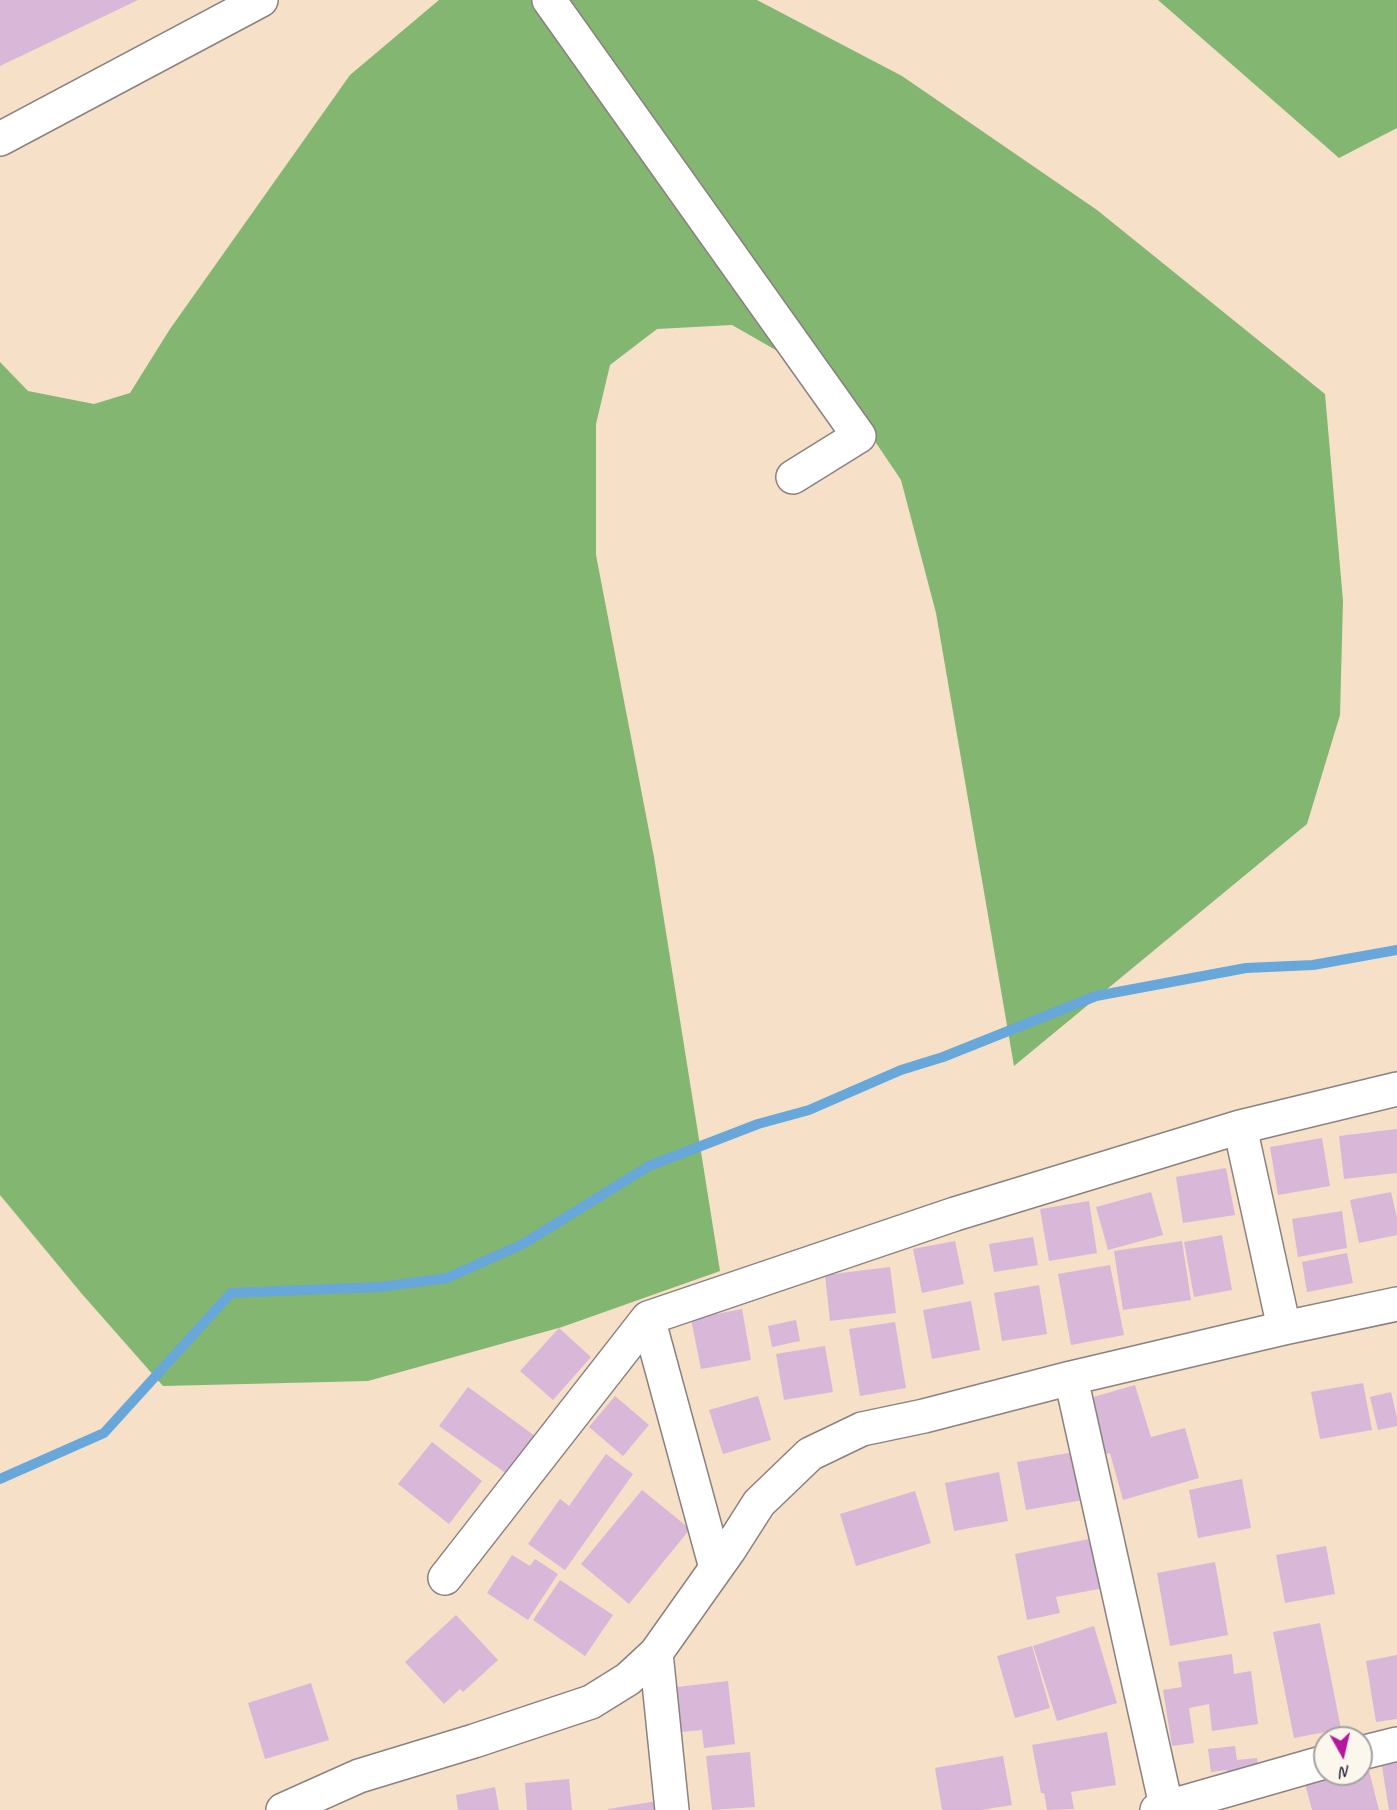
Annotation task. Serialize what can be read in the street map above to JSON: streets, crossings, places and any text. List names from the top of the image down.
{
  "north": "bottom"
}
